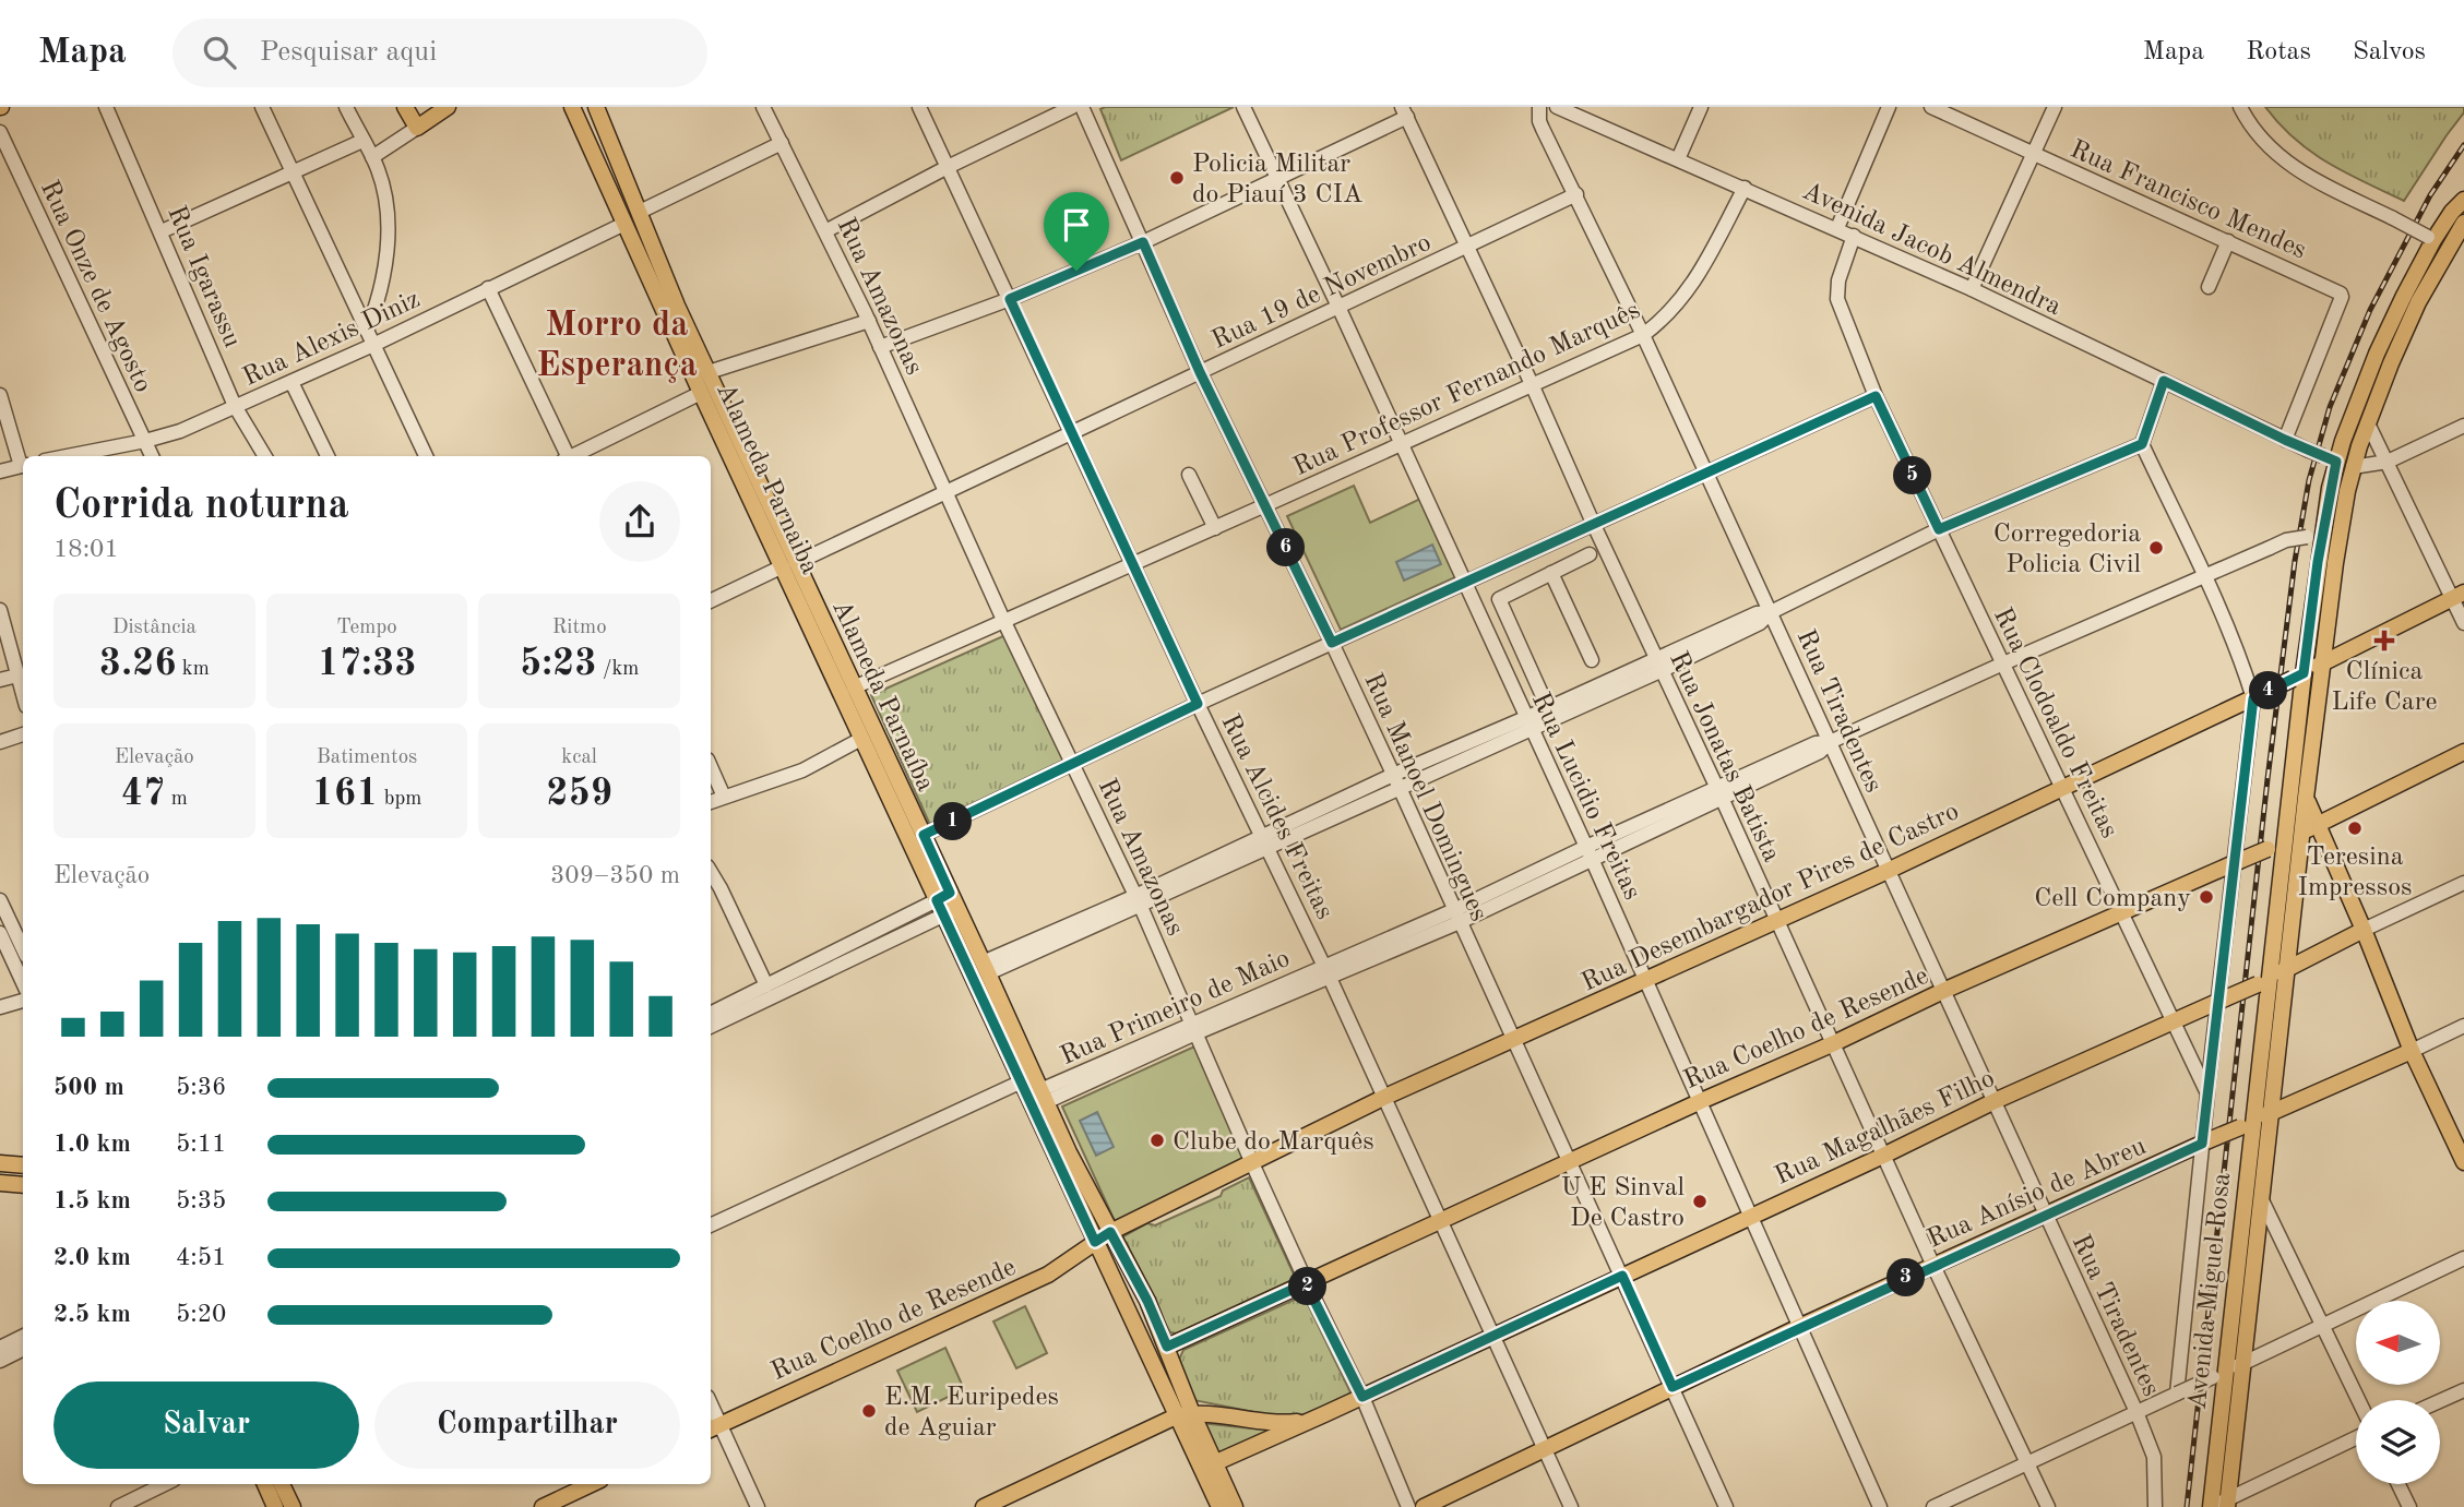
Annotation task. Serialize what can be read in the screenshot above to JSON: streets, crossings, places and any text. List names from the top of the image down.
{
  "streets": {
    "main road": [
      "Alameda Parnaiba",
      "Alameda Parnaíba",
      "Rua Desembargador Pires de Castro",
      "Rua Coelho de Resende",
      "Rua Magalhães Filho",
      "Rua Anísio de Abreu",
      "Avenida Miguel Rosa"
    ],
    "street": [
      "Rua Francisco Mendes",
      "Avenida Jacob Almendra",
      "Rua Igarassu",
      "Rua Onze de Agosto",
      "Rua 19 de Novembro",
      "Rua Amazonas",
      "Rua Alexis Diniz",
      "Rua Professor Fernando Marquês",
      "Rua Tiradentes",
      "Rua Clodoaldo Freitas",
      "Rua Jonatas Batista",
      "Rua Lucidio Freitas",
      "Rua Manoel Domingues",
      "Rua Alcides Freitas",
      "Rua Primeiro de Maio"
    ]
  },
  "crossings": [
    ["Rua Francisco Mendes", "Avenida Jacob Almendra"],
    ["Avenida Jacob Almendra", "Rua Professor Fernando Marquês"],
    ["Avenida Jacob Almendra", "Rua Clodoaldo Freitas"],
    ["Avenida Jacob Almendra", "Avenida Miguel Rosa"],
    ["Rua Igarassu", "Rua Alexis Diniz"],
    ["Rua Onze de Agosto", "Rua Alexis Diniz"],
    ["Rua 19 de Novembro", "Rua Amazonas"],
    ["Rua 19 de Novembro", "Alameda Parnaiba"],
    ["Rua 19 de Novembro", "Alameda Parnaíba"],
    ["Rua 19 de Novembro", "Rua Tiradentes"],
    ["Rua 19 de Novembro", "Rua Jonatas Batista"],
    ["Rua 19 de Novembro", "Rua Lucidio Freitas"],
    ["Rua 19 de Novembro", "Rua Manoel Domingues"],
    ["Rua 19 de Novembro", "Rua Alcides Freitas"],
    ["Rua Amazonas", "Rua Professor Fernando Marquês"],
    ["Rua Amazonas", "Rua Desembargador Pires de Castro"],
    ["Rua Amazonas", "Rua Primeiro de Maio"],
    ["Rua Amazonas", "Rua Coelho de Resende"],
    ["Rua Amazonas", "Rua Magalhães Filho"],
    ["Rua Alexis Diniz", "Alameda Parnaiba"],
    ["Rua Professor Fernando Marquês", "Alameda Parnaíba"],
    ["Rua Professor Fernando Marquês", "Rua Tiradentes"],
    ["Rua Professor Fernando Marquês", "Rua Jonatas Batista"],
    ["Rua Professor Fernando Marquês", "Rua Lucidio Freitas"],
    ["Rua Professor Fernando Marquês", "Rua Manoel Domingues"],
    ["Rua Professor Fernando Marquês", "Rua Alcides Freitas"],
    ["Alameda Parnaiba", "Alameda Parnaíba"],
    ["Alameda Parnaíba", "Rua Desembargador Pires de Castro"],
    ["Alameda Parnaíba", "Rua Primeiro de Maio"],
    ["Alameda Parnaíba", "Rua Coelho de Resende"],
    ["Alameda Parnaíba", "Rua Magalhães Filho"],
    ["Rua Tiradentes", "Rua Desembargador Pires de Castro"],
    ["Rua Tiradentes", "Rua Primeiro de Maio"],
    ["Rua Tiradentes", "Rua Coelho de Resende"],
    ["Rua Tiradentes", "Rua Magalhães Filho"],
    ["Rua Tiradentes", "Rua Anísio de Abreu"],
    ["Rua Clodoaldo Freitas", "Rua Desembargador Pires de Castro"],
    ["Rua Clodoaldo Freitas", "Rua Primeiro de Maio"],
    ["Rua Clodoaldo Freitas", "Rua Coelho de Resende"],
    ["Rua Clodoaldo Freitas", "Rua Magalhães Filho"],
    ["Rua Jonatas Batista", "Rua Desembargador Pires de Castro"],
    ["Rua Jonatas Batista", "Rua Primeiro de Maio"],
    ["Rua Jonatas Batista", "Rua Coelho de Resende"],
    ["Rua Jonatas Batista", "Rua Magalhães Filho"],
    ["Rua Jonatas Batista", "Rua Anísio de Abreu"],
    ["Rua Lucidio Freitas", "Rua Desembargador Pires de Castro"],
    ["Rua Lucidio Freitas", "Rua Primeiro de Maio"],
    ["Rua Lucidio Freitas", "Rua Coelho de Resende"],
    ["Rua Lucidio Freitas", "Rua Magalhães Filho"],
    ["Rua Lucidio Freitas", "Rua Anísio de Abreu"],
    ["Rua Manoel Domingues", "Rua Desembargador Pires de Castro"],
    ["Rua Manoel Domingues", "Rua Primeiro de Maio"],
    ["Rua Manoel Domingues", "Rua Coelho de Resende"],
    ["Rua Manoel Domingues", "Rua Magalhães Filho"],
    ["Rua Manoel Domingues", "Rua Anísio de Abreu"],
    ["Rua Alcides Freitas", "Rua Desembargador Pires de Castro"],
    ["Rua Alcides Freitas", "Rua Primeiro de Maio"],
    ["Rua Alcides Freitas", "Rua Coelho de Resende"],
    ["Rua Alcides Freitas", "Rua Magalhães Filho"],
    ["Rua Alcides Freitas", "Rua Anísio de Abreu"],
    ["Rua Desembargador Pires de Castro", "Rua Coelho de Resende"],
    ["Rua Desembargador Pires de Castro", "Avenida Miguel Rosa"],
    ["Rua Primeiro de Maio", "Avenida Miguel Rosa"],
    ["Rua Coelho de Resende", "Avenida Miguel Rosa"],
    ["Rua Magalhães Filho", "Avenida Miguel Rosa"],
    ["Rua Anísio de Abreu", "Avenida Miguel Rosa"]
  ],
  "districts": ["Morro da Esperança"],
  "places": {
    "other": [
      "Policia Militar do Piauí 3 CIA",
      "Corregedoria Policia Civil",
      "Teresina Impressos",
      "Cell Company",
      "Clube do Marquês",
      "U E Sinval De Castro",
      "E.M. Euripedes de Aguiar"
    ],
    "health": ["Clínica Life Care"]
  },
  "north": "left",
  "page": {
    "header": "Mapa",
    "search": "Pesquisar aqui",
    "nav": ["Mapa", "Rotas", "Salvos"],
    "pins": [
      "5",
      "6",
      "4",
      "1",
      "3",
      "2"
    ],
    "heading": ["Corrida noturna", "18:01"],
    "stats": [
      ["Distância", "3.26 km"],
      ["Tempo", "17:33"],
      ["Ritmo", "5:23 /km"],
      ["Elevação", "47 m"],
      ["Batimentos", "161 bpm"],
      ["kcal", "259"]
    ],
    "chart": ["Elevação", "309–350 m"],
    "list": [
      {
        "name": "500 m",
        "note": "5:36"
      },
      {
        "name": "1.0 km",
        "note": "5:11"
      },
      {
        "name": "1.5 km",
        "note": "5:35"
      },
      {
        "name": "2.0 km",
        "note": "4:51"
      },
      {
        "name": "2.5 km",
        "note": "5:20"
      }
    ],
    "buttons": ["Salvar", "Compartilhar"]
  }
}
